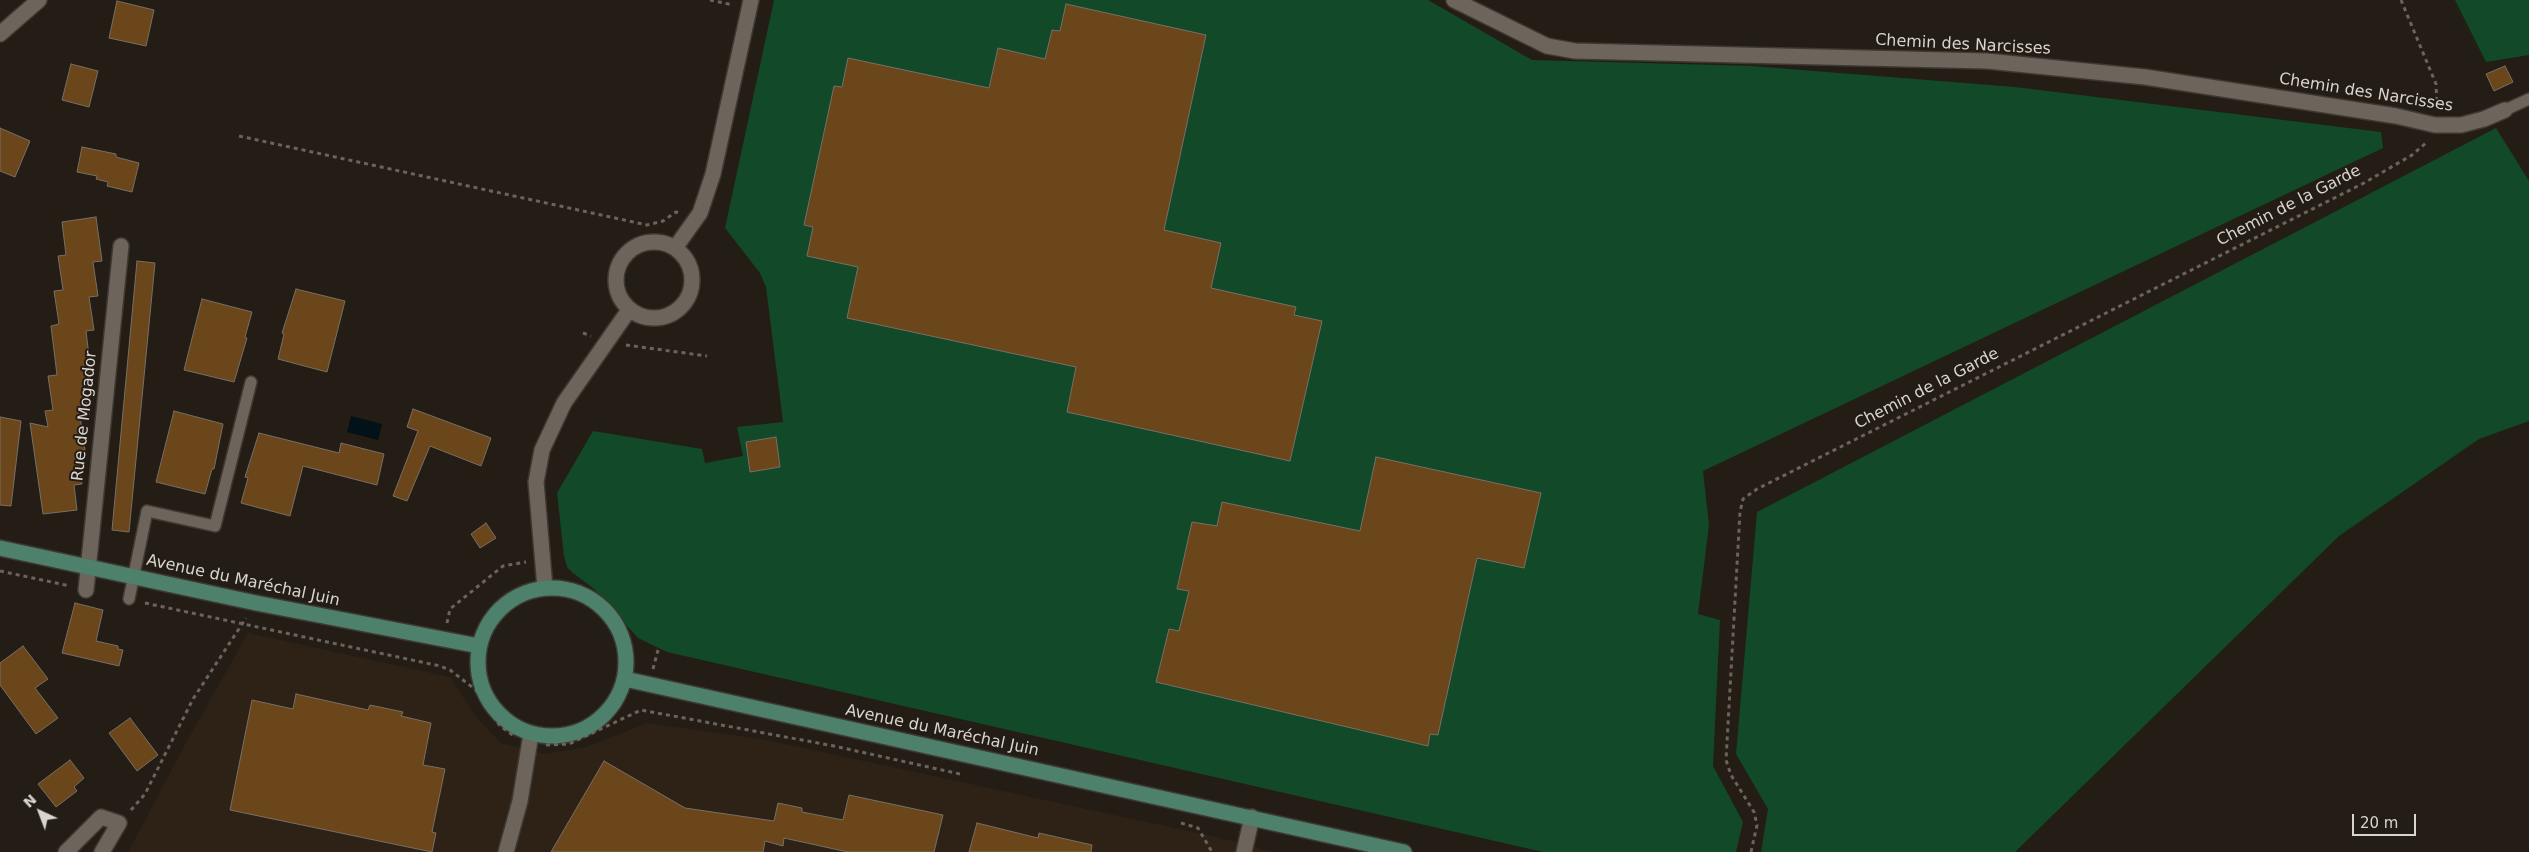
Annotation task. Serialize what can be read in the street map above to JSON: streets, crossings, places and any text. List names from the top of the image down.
{
  "streets": {
    "main road": ["Avenue du Maréchal Juin"],
    "street": ["Chemin des Narcisses", "Rue de Mogador"],
    "path": ["Chemin de la Garde"]
  },
  "crossings": [
    ["Chemin des Narcisses", "Chemin de la Garde"],
    ["Rue de Mogador", "Avenue du Maréchal Juin"]
  ],
  "scale_bar": "20 m",
  "north": "top left"
}
